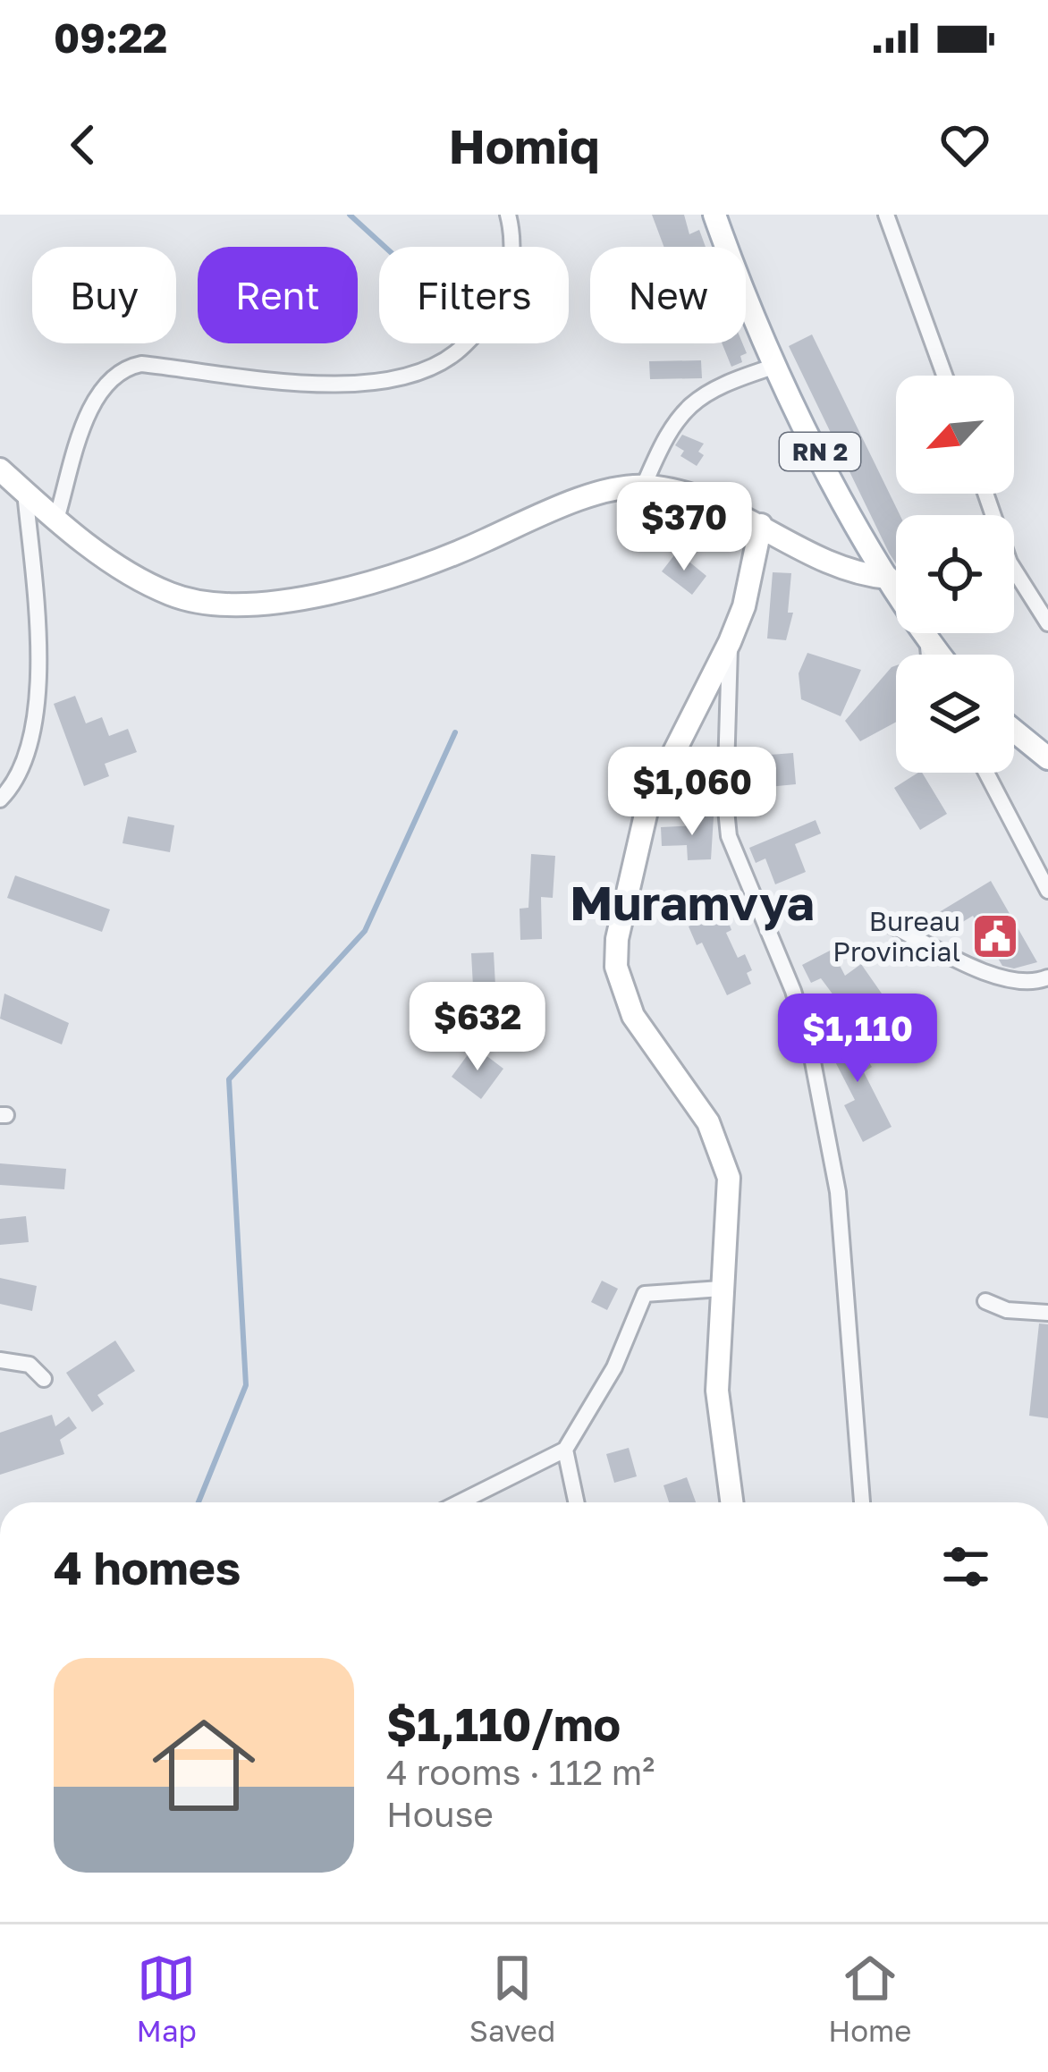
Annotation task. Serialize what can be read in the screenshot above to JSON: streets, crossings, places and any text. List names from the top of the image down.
{
  "streets": {
    "main road": ["RN 2"]
  },
  "districts": ["Muramvya"],
  "places": {
    "public building": ["Bureau Provincial"]
  },
  "north": "bottom left",
  "page": {
    "status": "09:22",
    "header": "Homiq",
    "chip": [
      "Buy",
      "Rent",
      "Filters",
      "New"
    ],
    "price": [
      "$370",
      "$1,060",
      "$632",
      "$1,110"
    ],
    "heading": "4 homes",
    "list": [
      {
        "name": "$1,110/mo",
        "note": "4 rooms · 112 m² · House"
      }
    ],
    "tabs": ["Map", "Saved", "Home"]
  }
}
